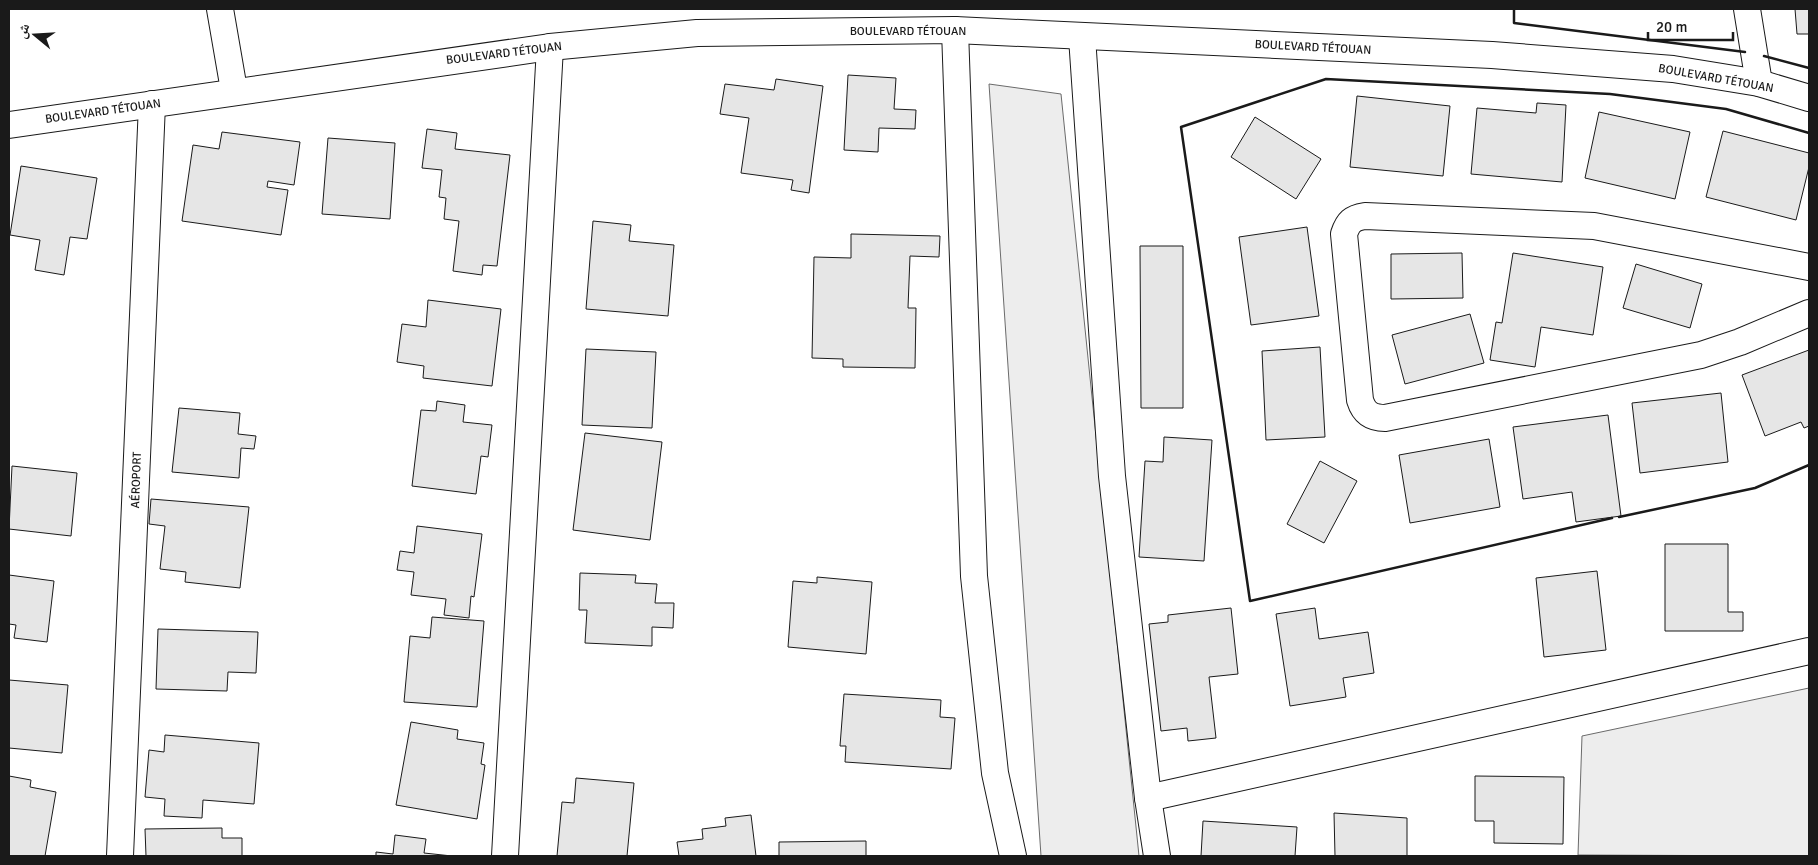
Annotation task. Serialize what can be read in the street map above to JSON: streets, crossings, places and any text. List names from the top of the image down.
{
  "streets": {
    "street": ["BOULEVARD TÉTOUAN", "AÉROPORT"]
  },
  "crossings": [
    ["BOULEVARD TÉTOUAN", "AÉROPORT"]
  ],
  "scale_bar": "20 m",
  "north": "left"
}
